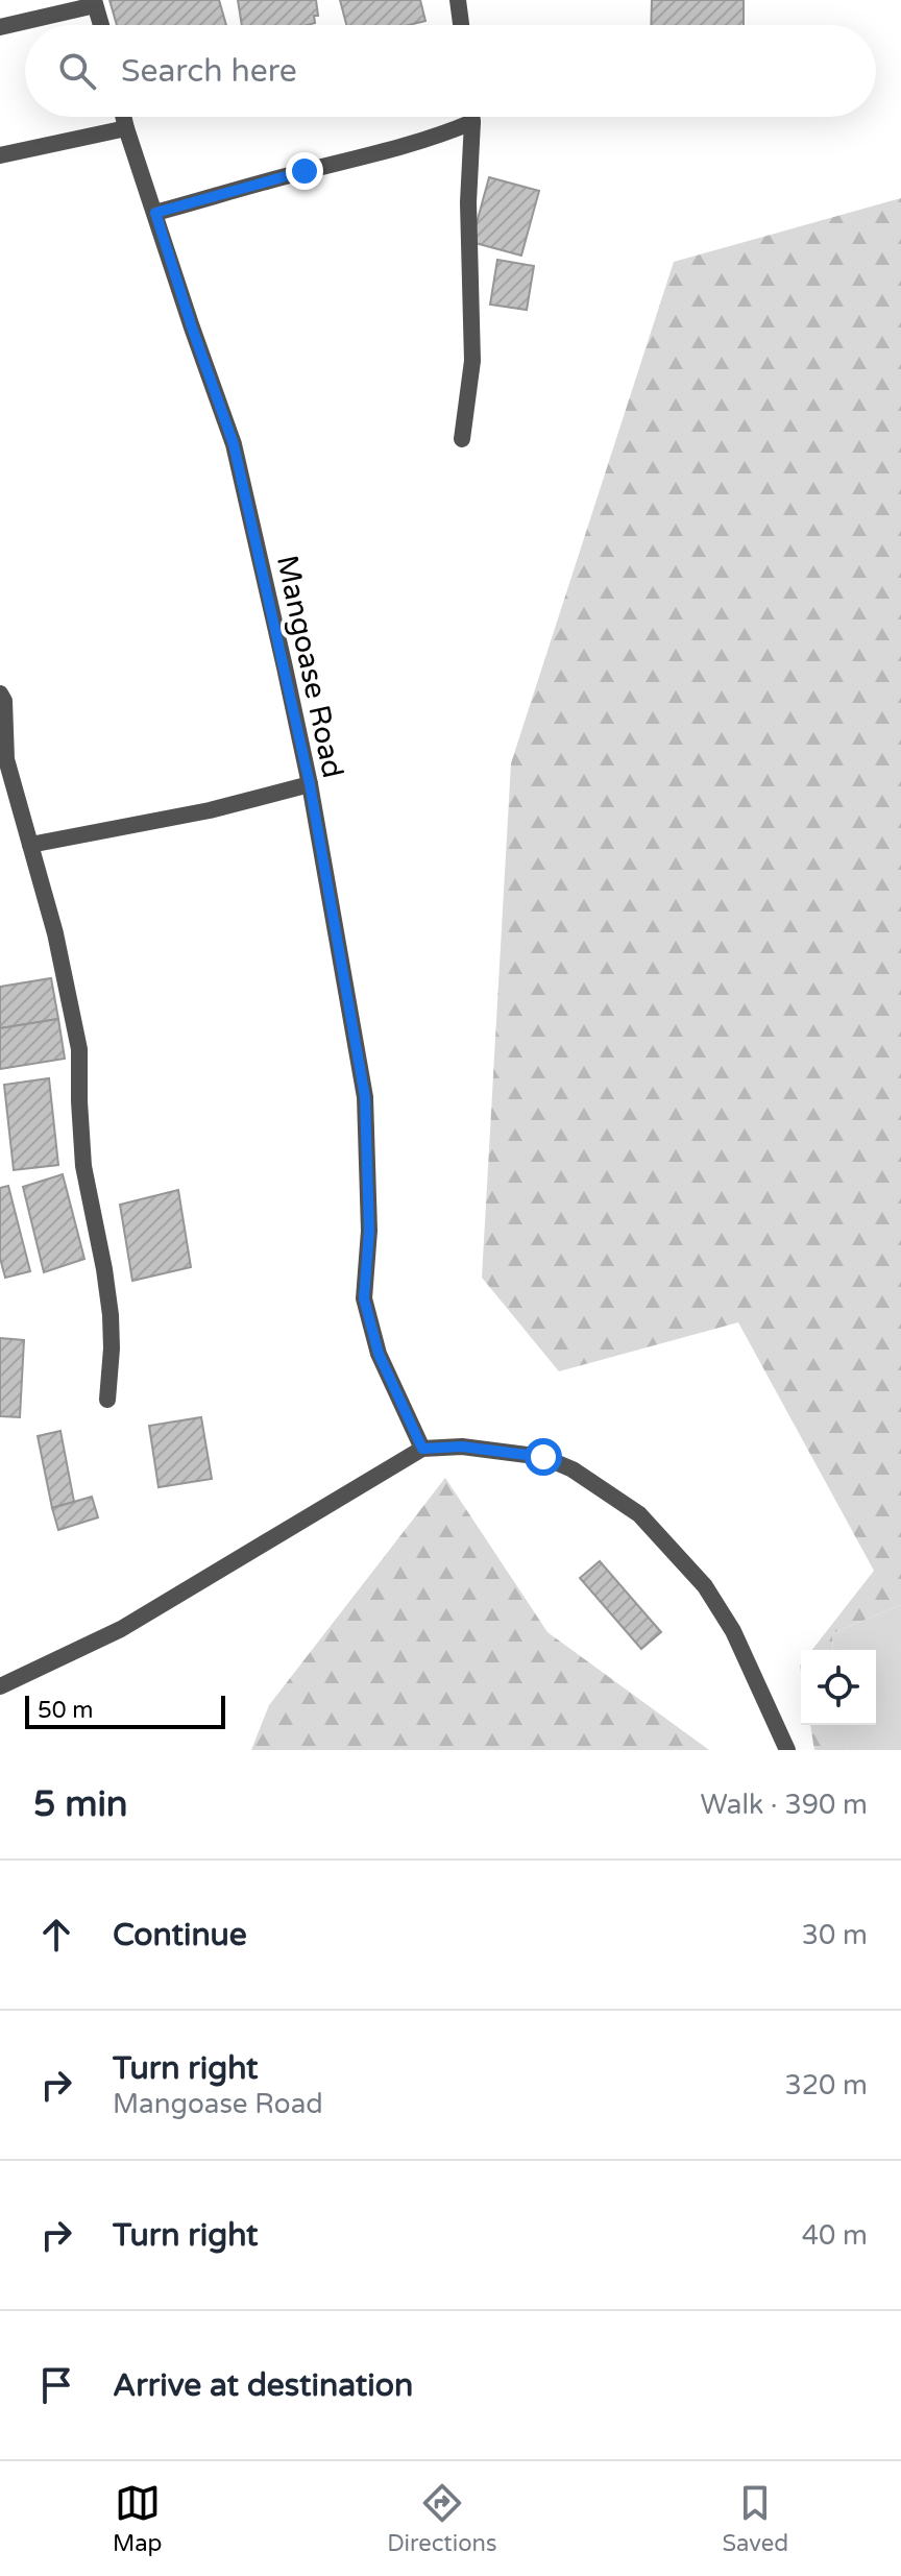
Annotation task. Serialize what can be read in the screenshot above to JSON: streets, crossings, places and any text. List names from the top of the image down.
{
  "streets": {
    "street": ["Mangoase Road"]
  },
  "scale_bar": "50 m",
  "page": {
    "search": "Search here",
    "scale": "50 m",
    "heading": ["5 min", "Walk · 390 m"],
    "list": [
      ["Continue", "30 m"],
      ["Turn right", "Mangoase Road", "320 m"],
      ["Turn right", "40 m"],
      "Arrive at destination"
    ],
    "nav": ["Map", "Directions", "Saved"]
  }
}
